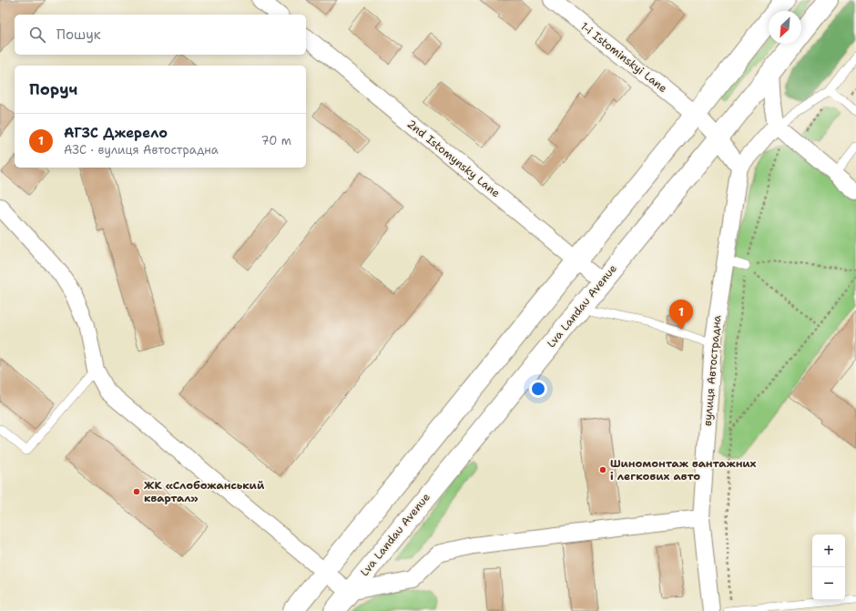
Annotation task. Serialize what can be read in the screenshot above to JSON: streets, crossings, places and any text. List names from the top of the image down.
{
  "streets": {
    "main road": ["Lva Landau Avenue"],
    "street": ["1-i Istominskyi Lane", "2nd Istomynsky Lane", "вулиця Автострадна"]
  },
  "crossings": [
    ["1-i Istominskyi Lane", "Lva Landau Avenue"],
    ["2nd Istomynsky Lane", "Lva Landau Avenue"]
  ],
  "places": ["Шиномонтаж вантажних і легкових авто", "ЖК «Слобожанський квартал»"],
  "north": "bottom left",
  "page": {
    "search": "Пошук",
    "heading": "Поруч",
    "list": [
      {
        "mark": "1",
        "name": "АГЗС Джерело",
        "note": "АЗС · вулиця Автострадна",
        "value": "70 m"
      }
    ],
    "pins": "1",
    "map_buttons": ["+", "−"]
  }
}
